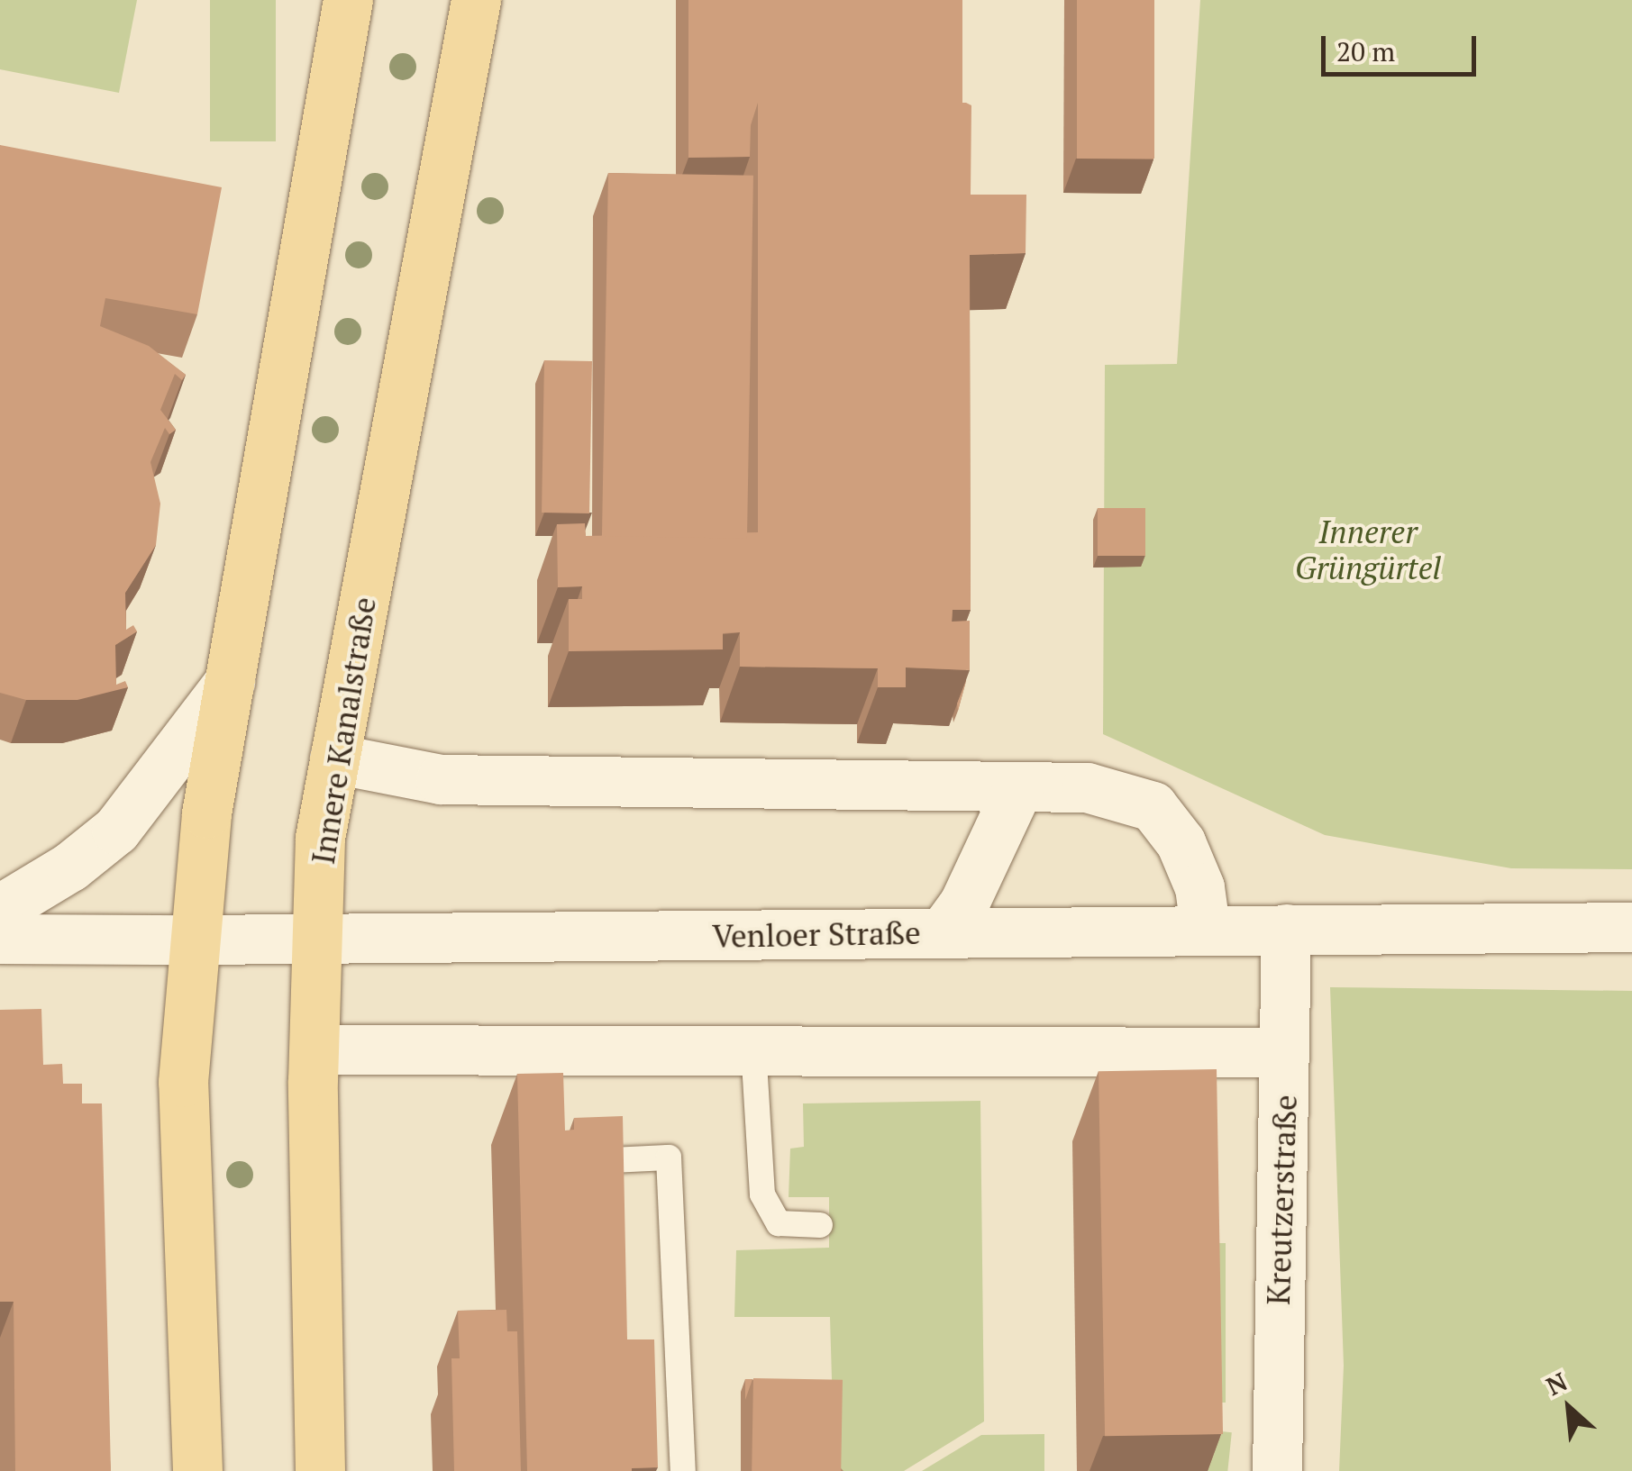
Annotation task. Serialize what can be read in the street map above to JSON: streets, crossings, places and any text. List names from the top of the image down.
{
  "streets": {
    "main road": ["Innere Kanalstraße"],
    "street": ["Venloer Straße", "Kreutzerstraße"]
  },
  "crossings": [
    ["Innere Kanalstraße", "Venloer Straße"],
    ["Venloer Straße", "Kreutzerstraße"]
  ],
  "parks": ["Innerer Grüngürtel"],
  "scale_bar": "20 m",
  "north": "top left"
}
